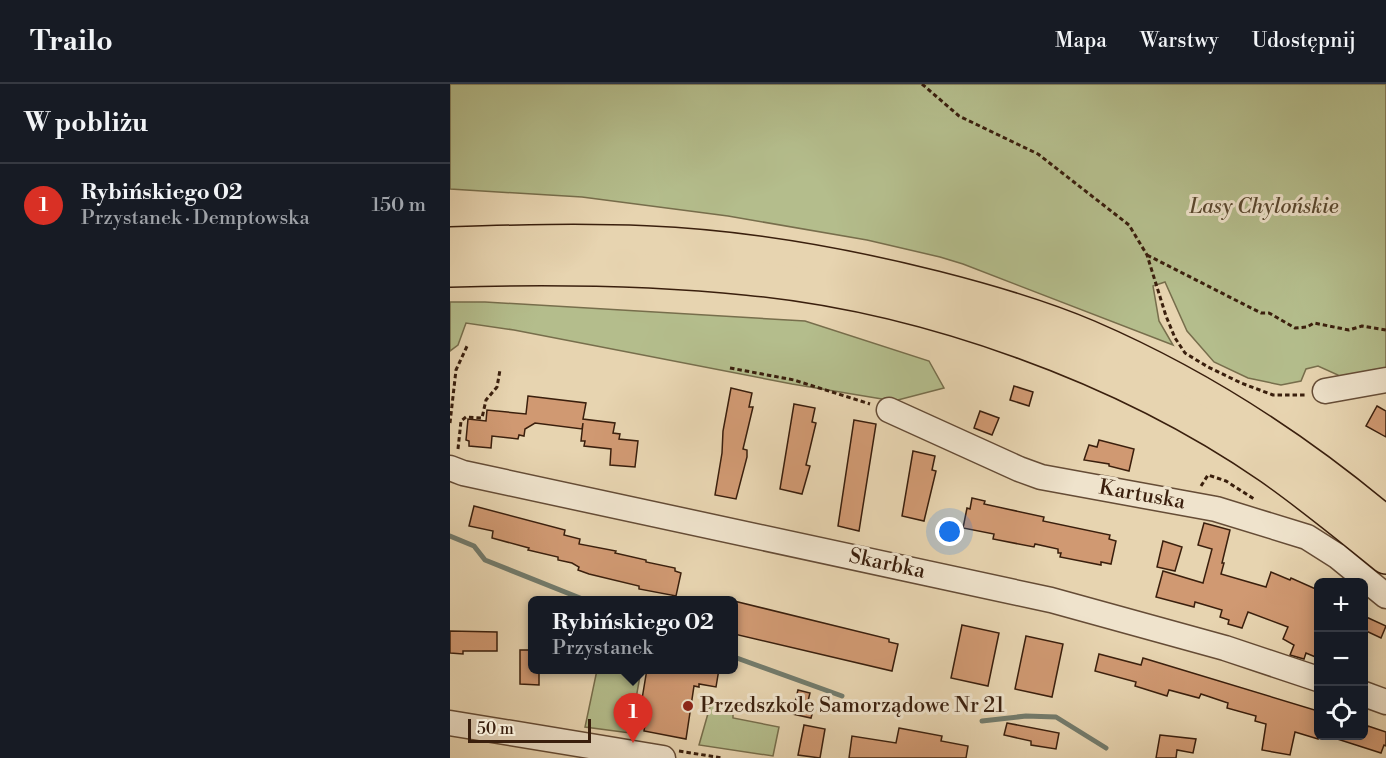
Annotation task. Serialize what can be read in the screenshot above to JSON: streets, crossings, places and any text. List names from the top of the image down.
{
  "streets": {
    "street": ["Kartuska", "Skarbka"]
  },
  "parks": ["Lasy Chylońskie"],
  "places": ["Przedszkole Samorządowe Nr 21"],
  "scale_bar": "50 m",
  "page": {
    "header": "Trailo",
    "nav": ["Mapa", "Warstwy", "Udostępnij"],
    "heading": "W pobliżu",
    "list": [
      {
        "mark": "1",
        "name": "Rybińskiego 02",
        "note": "Przystanek · Demptowska",
        "value": "150 m"
      }
    ],
    "map_buttons": ["+", "−"],
    "popup": ["Rybińskiego 02", "Przystanek"],
    "pins": "1",
    "scale": "50 m"
  }
}
